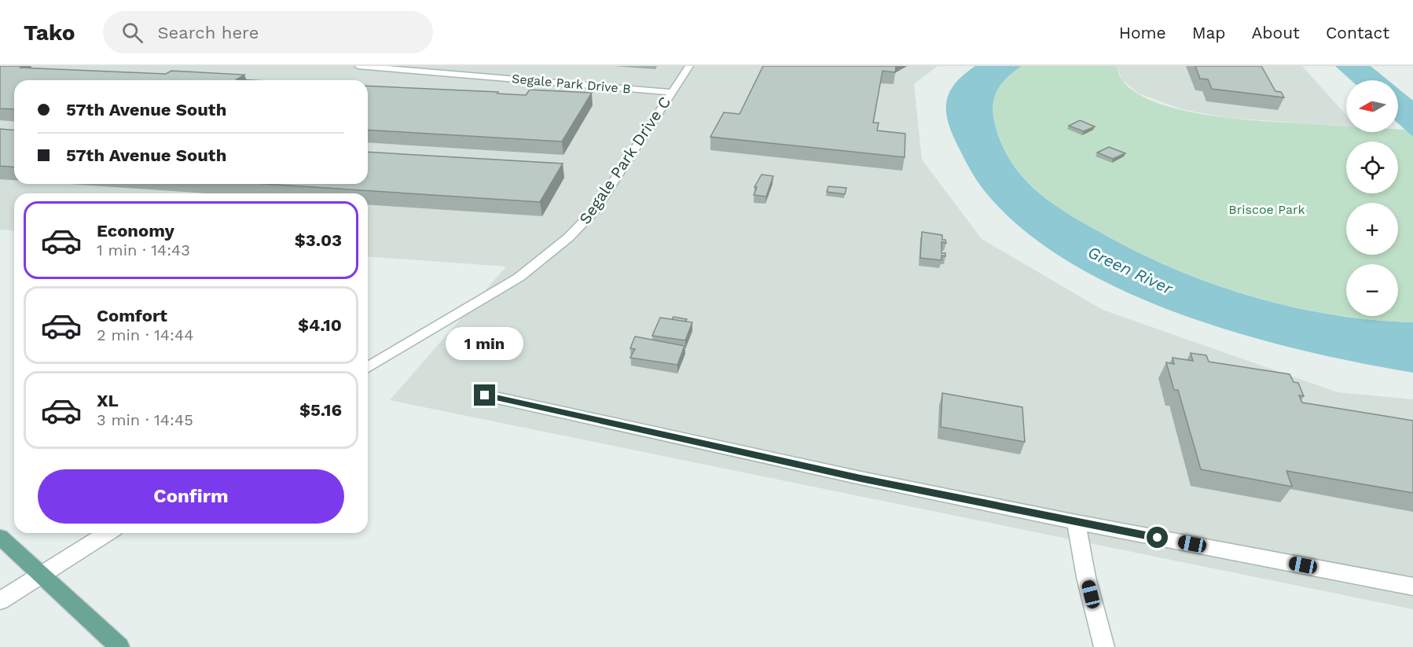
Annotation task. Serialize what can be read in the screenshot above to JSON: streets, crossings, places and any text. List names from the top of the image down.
{
  "streets": {
    "street": ["Segale Park Drive B", "Segale Park Drive C"]
  },
  "crossings": [
    ["Segale Park Drive B", "Segale Park Drive C"]
  ],
  "water": ["Green River"],
  "parks": ["Briscoe Park"],
  "north": "left",
  "page": {
    "header": "Tako",
    "search": "Search here",
    "nav": [
      "Home",
      "Map",
      "About",
      "Contact"
    ],
    "map_buttons": ["+", "−"],
    "banner": ["57th Avenue South", "57th Avenue South"],
    "list": [
      {
        "name": "Economy",
        "note": "1 min · 14:43",
        "value": "$3.03"
      },
      {
        "name": "Comfort",
        "note": "2 min · 14:44",
        "value": "$4.10"
      },
      {
        "name": "XL",
        "note": "3 min · 14:45",
        "value": "$5.16"
      }
    ],
    "bubble": "1 min",
    "buttons": "Confirm"
  }
}
